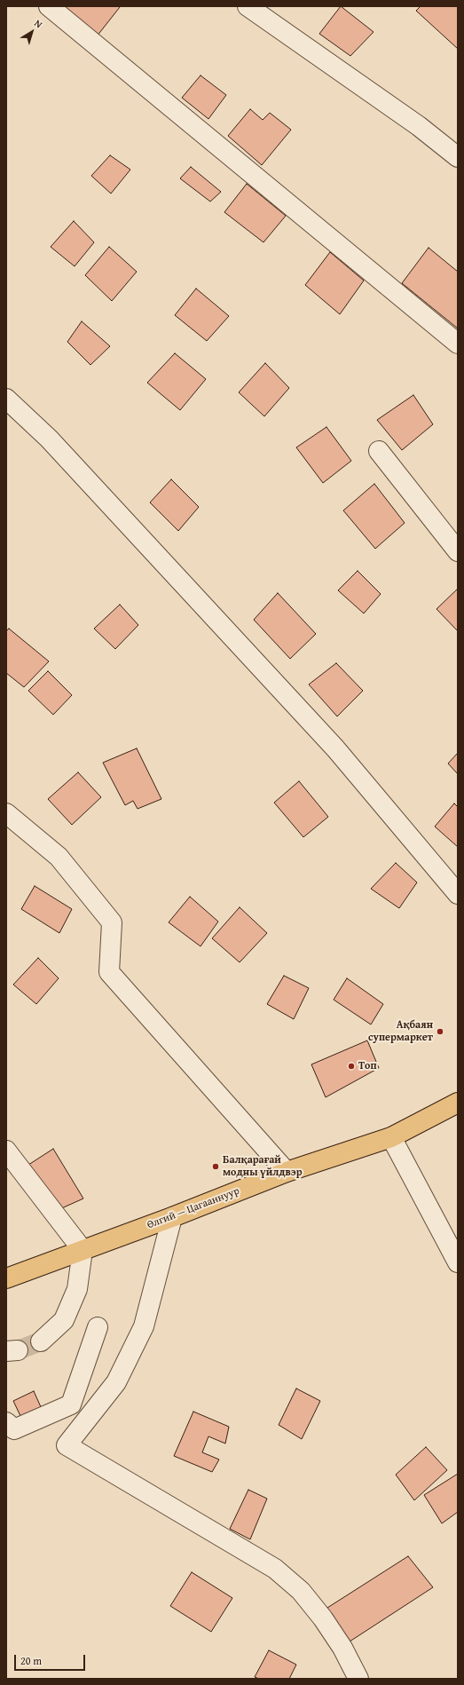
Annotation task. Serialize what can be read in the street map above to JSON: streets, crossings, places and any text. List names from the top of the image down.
{
  "streets": {
    "highway": ["Өлгий — Цагааннуур"]
  },
  "places": ["Ақбаян супермаркет", "Топ", "Балқарағай модны үйлдвэр"],
  "scale_bar": "20 m",
  "north": "top right"
}
